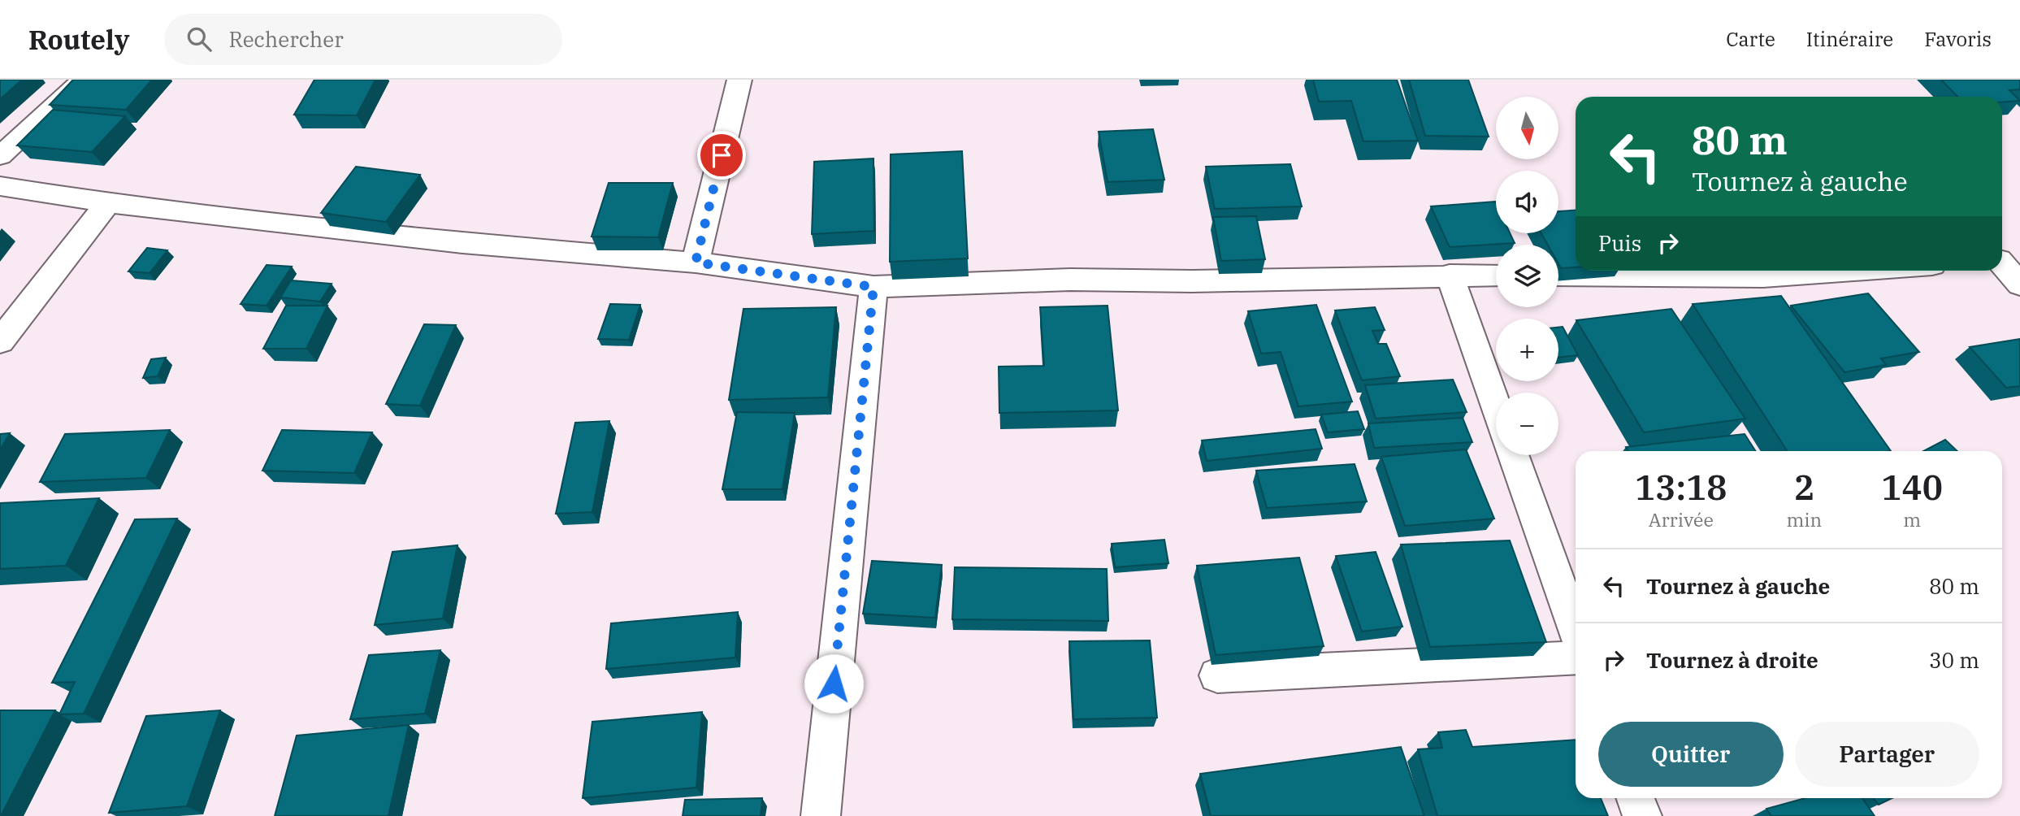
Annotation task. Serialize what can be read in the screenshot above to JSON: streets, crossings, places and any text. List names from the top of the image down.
{
  "north": "bottom",
  "page": {
    "header": "Routely",
    "search": "Rechercher",
    "nav": ["Carte", "Itinéraire", "Favoris"],
    "map_buttons": ["+", "−"],
    "turn": ["80 m", "Tournez à gauche"],
    "then": "Puis",
    "eta": [
      "13:18",
      "Arrivée",
      "2",
      "min",
      "140",
      "m"
    ],
    "list": [
      {
        "name": "Tournez à gauche",
        "value": "80 m"
      },
      {
        "name": "Tournez à droite",
        "value": "30 m"
      }
    ],
    "buttons": ["Quitter", "Partager"]
  }
}
